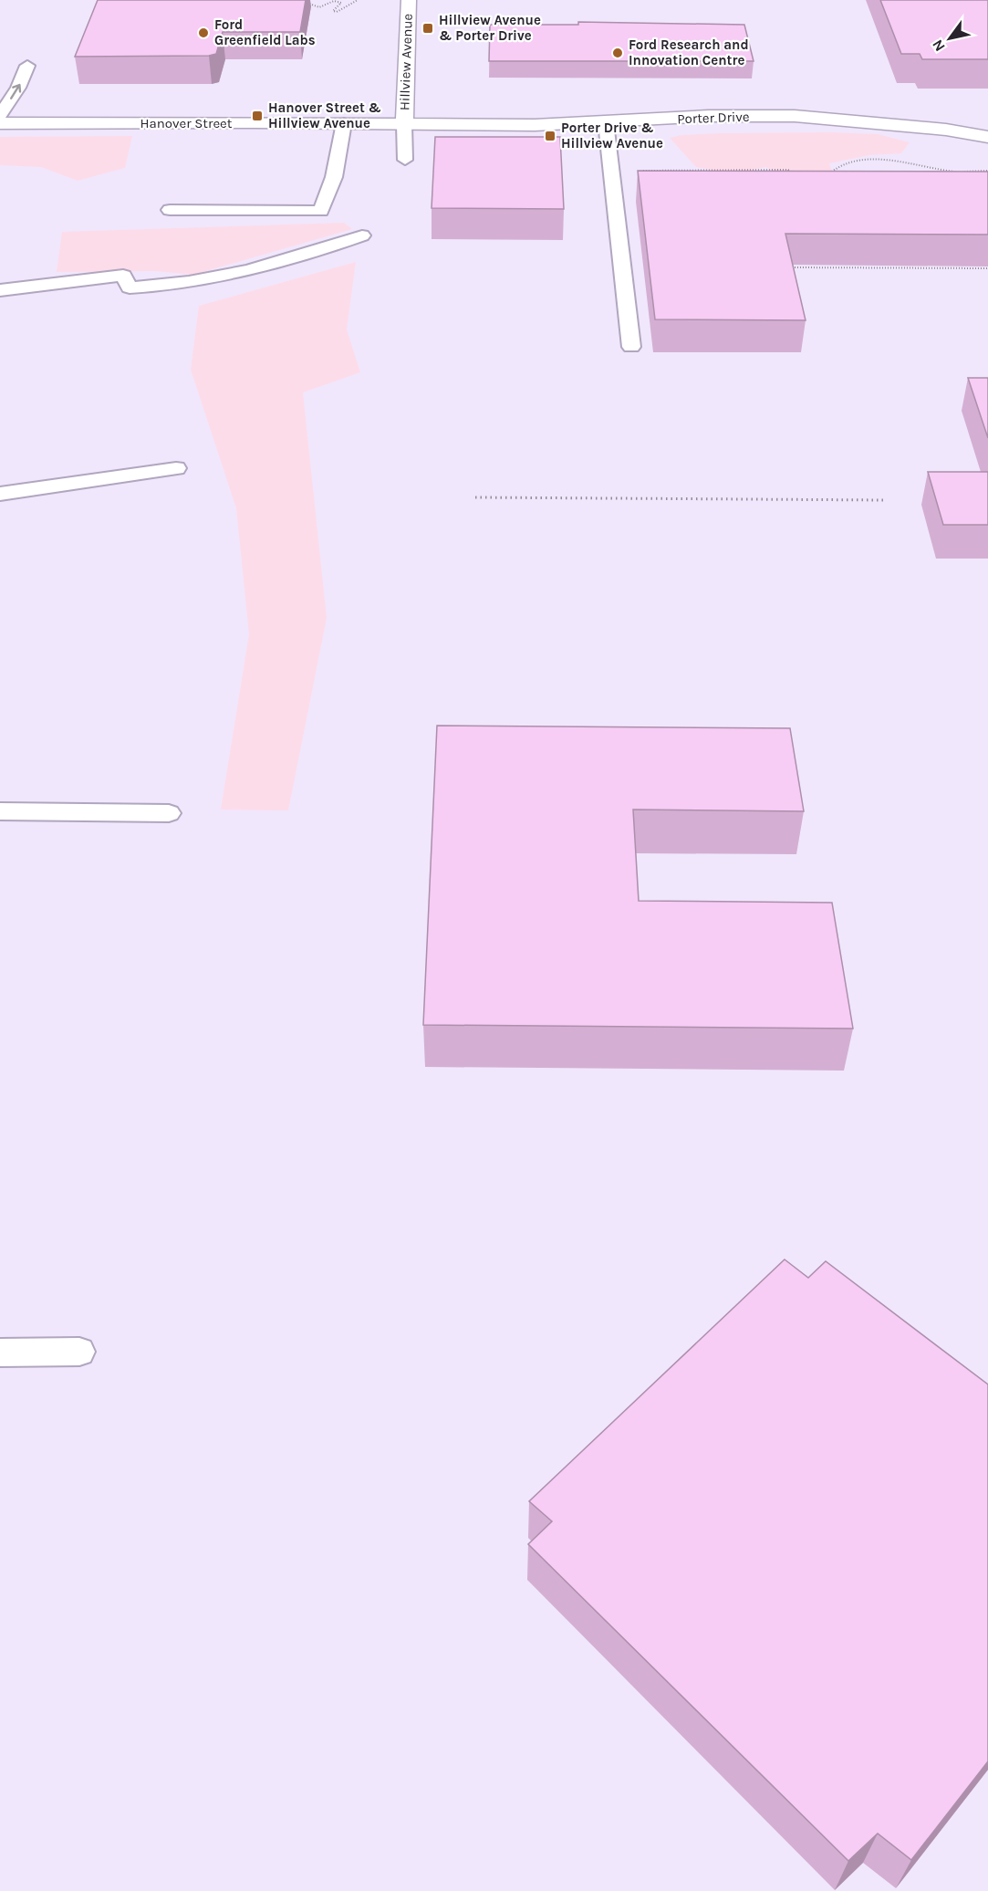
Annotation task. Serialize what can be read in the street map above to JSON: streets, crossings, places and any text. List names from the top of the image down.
{
  "streets": {
    "street": ["Hillview Avenue", "Porter Drive", "Hanover Street"]
  },
  "crossings": [
    ["Hillview Avenue", "Porter Drive"],
    ["Hillview Avenue", "Hanover Street"],
    ["Porter Drive", "Hanover Street"]
  ],
  "places": {
    "transit": ["Hillview Avenue & Porter Drive", "Hanover Street & Hillview Avenue", "Porter Drive & Hillview Avenue"],
    "other": ["Ford Greenfield Labs", "Ford Research and Innovation Centre"]
  },
  "north": "bottom left"
}
